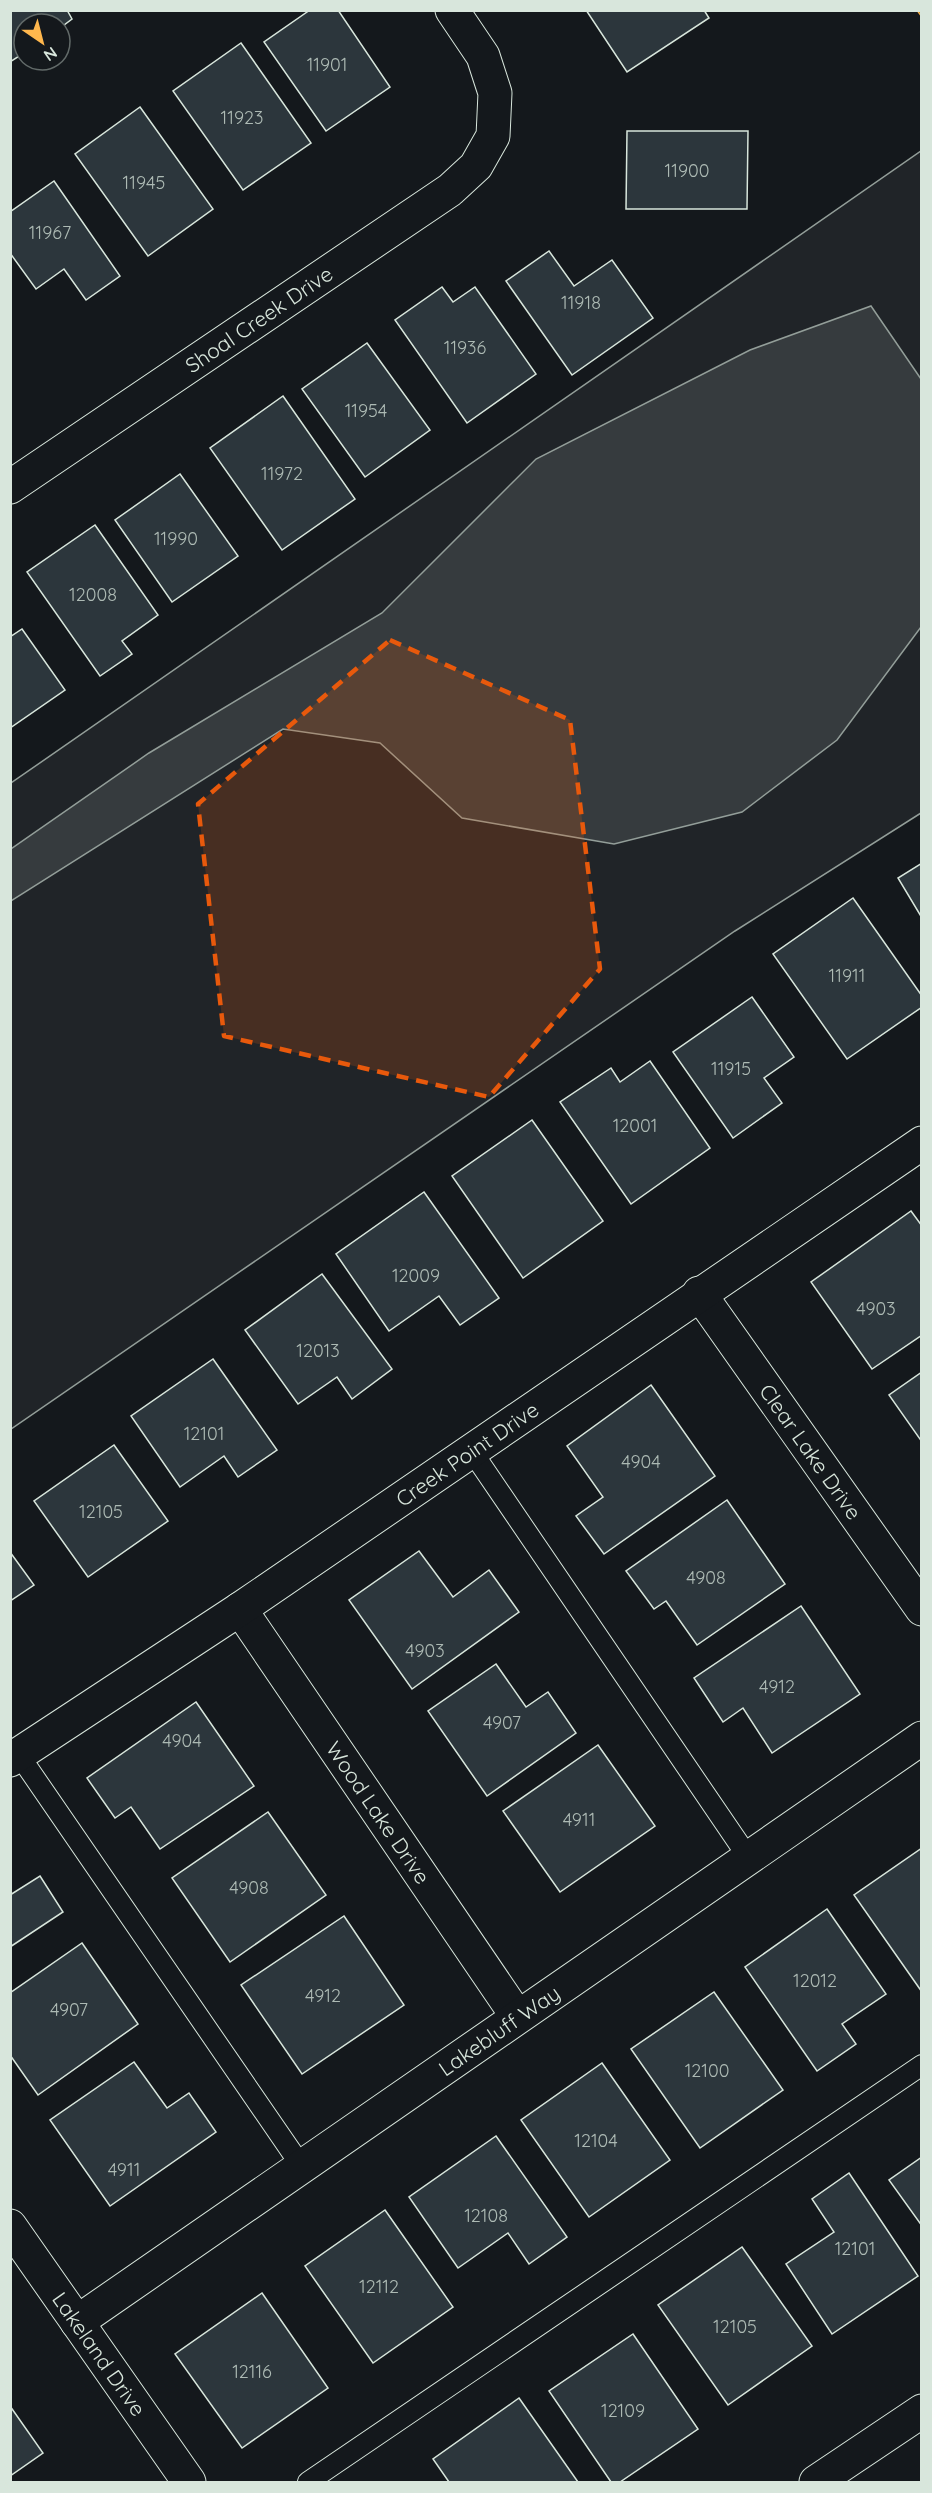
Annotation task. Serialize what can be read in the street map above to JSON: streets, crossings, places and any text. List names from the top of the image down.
{
  "streets": {
    "street": [
      "Shoal Creek Drive",
      "Clear Lake Drive",
      "Creek Point Drive",
      "Wood Lake Drive",
      "Lakebluff Way",
      "Lakeland Drive"
    ]
  },
  "crossings": [
    ["Clear Lake Drive", "Creek Point Drive"],
    ["Creek Point Drive", "Wood Lake Drive"],
    ["Wood Lake Drive", "Lakebluff Way"],
    ["Lakebluff Way", "Lakeland Drive"]
  ],
  "house_numbers": [
    "11901",
    "11923",
    "11900",
    "11945",
    "11967",
    "11918",
    "11936",
    "11954",
    "11972",
    "11990",
    "12008",
    "11911",
    "11915",
    "12001",
    "12009",
    "4903",
    "12013",
    "12101",
    "4904",
    "12105",
    "4908",
    "4903",
    "4912",
    "4907",
    "4904",
    "4911",
    "4908",
    "12012",
    "4912",
    "4907",
    "12100",
    "12104",
    "4911",
    "12108",
    "12101",
    "12112",
    "12105",
    "12116",
    "12109"
  ],
  "north": "bottom right"
}
